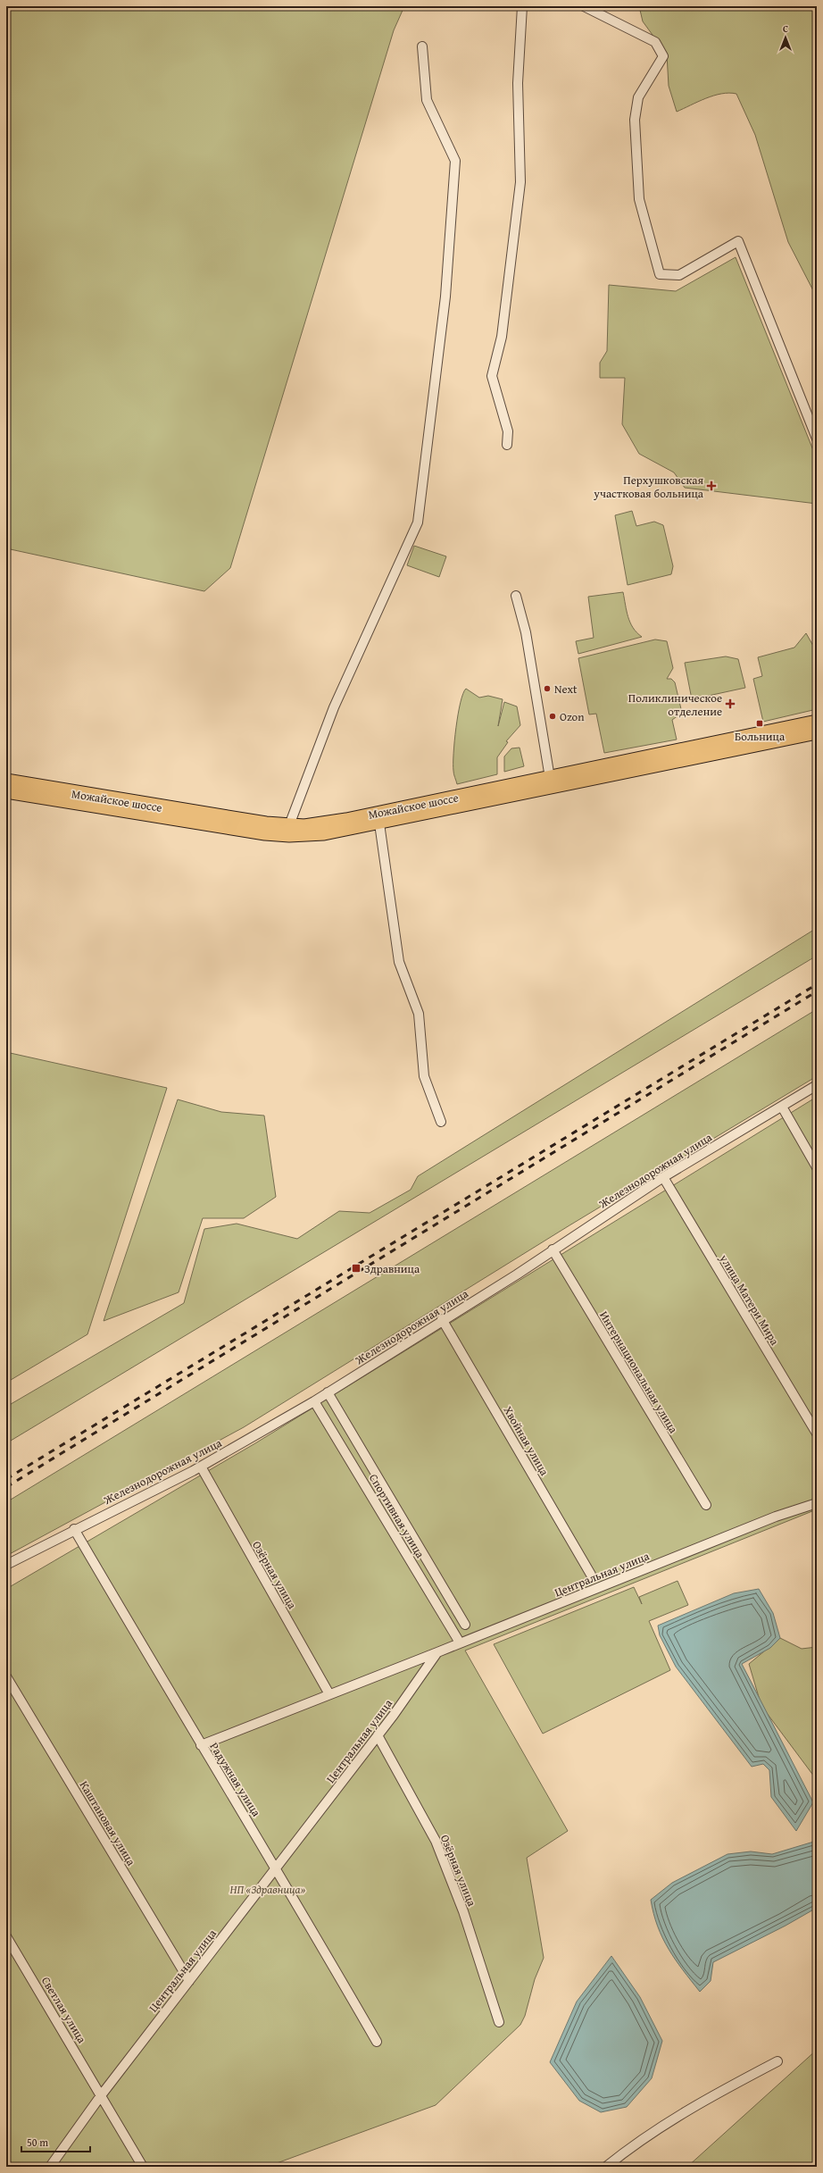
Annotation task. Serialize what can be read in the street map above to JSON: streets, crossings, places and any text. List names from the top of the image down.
{
  "streets": {
    "main road": ["Можайское шоссе"],
    "street": [
      "Железнодорожная улица",
      "улица Матери Мира",
      "Интернациональная улица",
      "Хвойная улица",
      "Спортивная улица",
      "Центральная улица",
      "Озёрная улица",
      "Радужная улица",
      "Каштановая улица",
      "Светлая улица"
    ]
  },
  "crossings": [
    ["Железнодорожная улица", "улица Матери Мира"],
    ["Железнодорожная улица", "Интернациональная улица"],
    ["Железнодорожная улица", "Хвойная улица"],
    ["Железнодорожная улица", "Спортивная улица"],
    ["Железнодорожная улица", "Озёрная улица"],
    ["Железнодорожная улица", "Радужная улица"],
    ["Спортивная улица", "Центральная улица"],
    ["Центральная улица", "Озёрная улица"],
    ["Центральная улица", "Радужная улица"],
    ["Центральная улица", "Каштановая улица"],
    ["Центральная улица", "Светлая улица"]
  ],
  "parks": ["НП «Здравница»"],
  "places": {
    "health": ["Перхушковская участковая больница", "Поликлиническое отделение"],
    "other": ["Next", "Ozon"],
    "transit": ["Больница", "Здравница"]
  },
  "scale_bar": "50 m",
  "north": "top"
}
